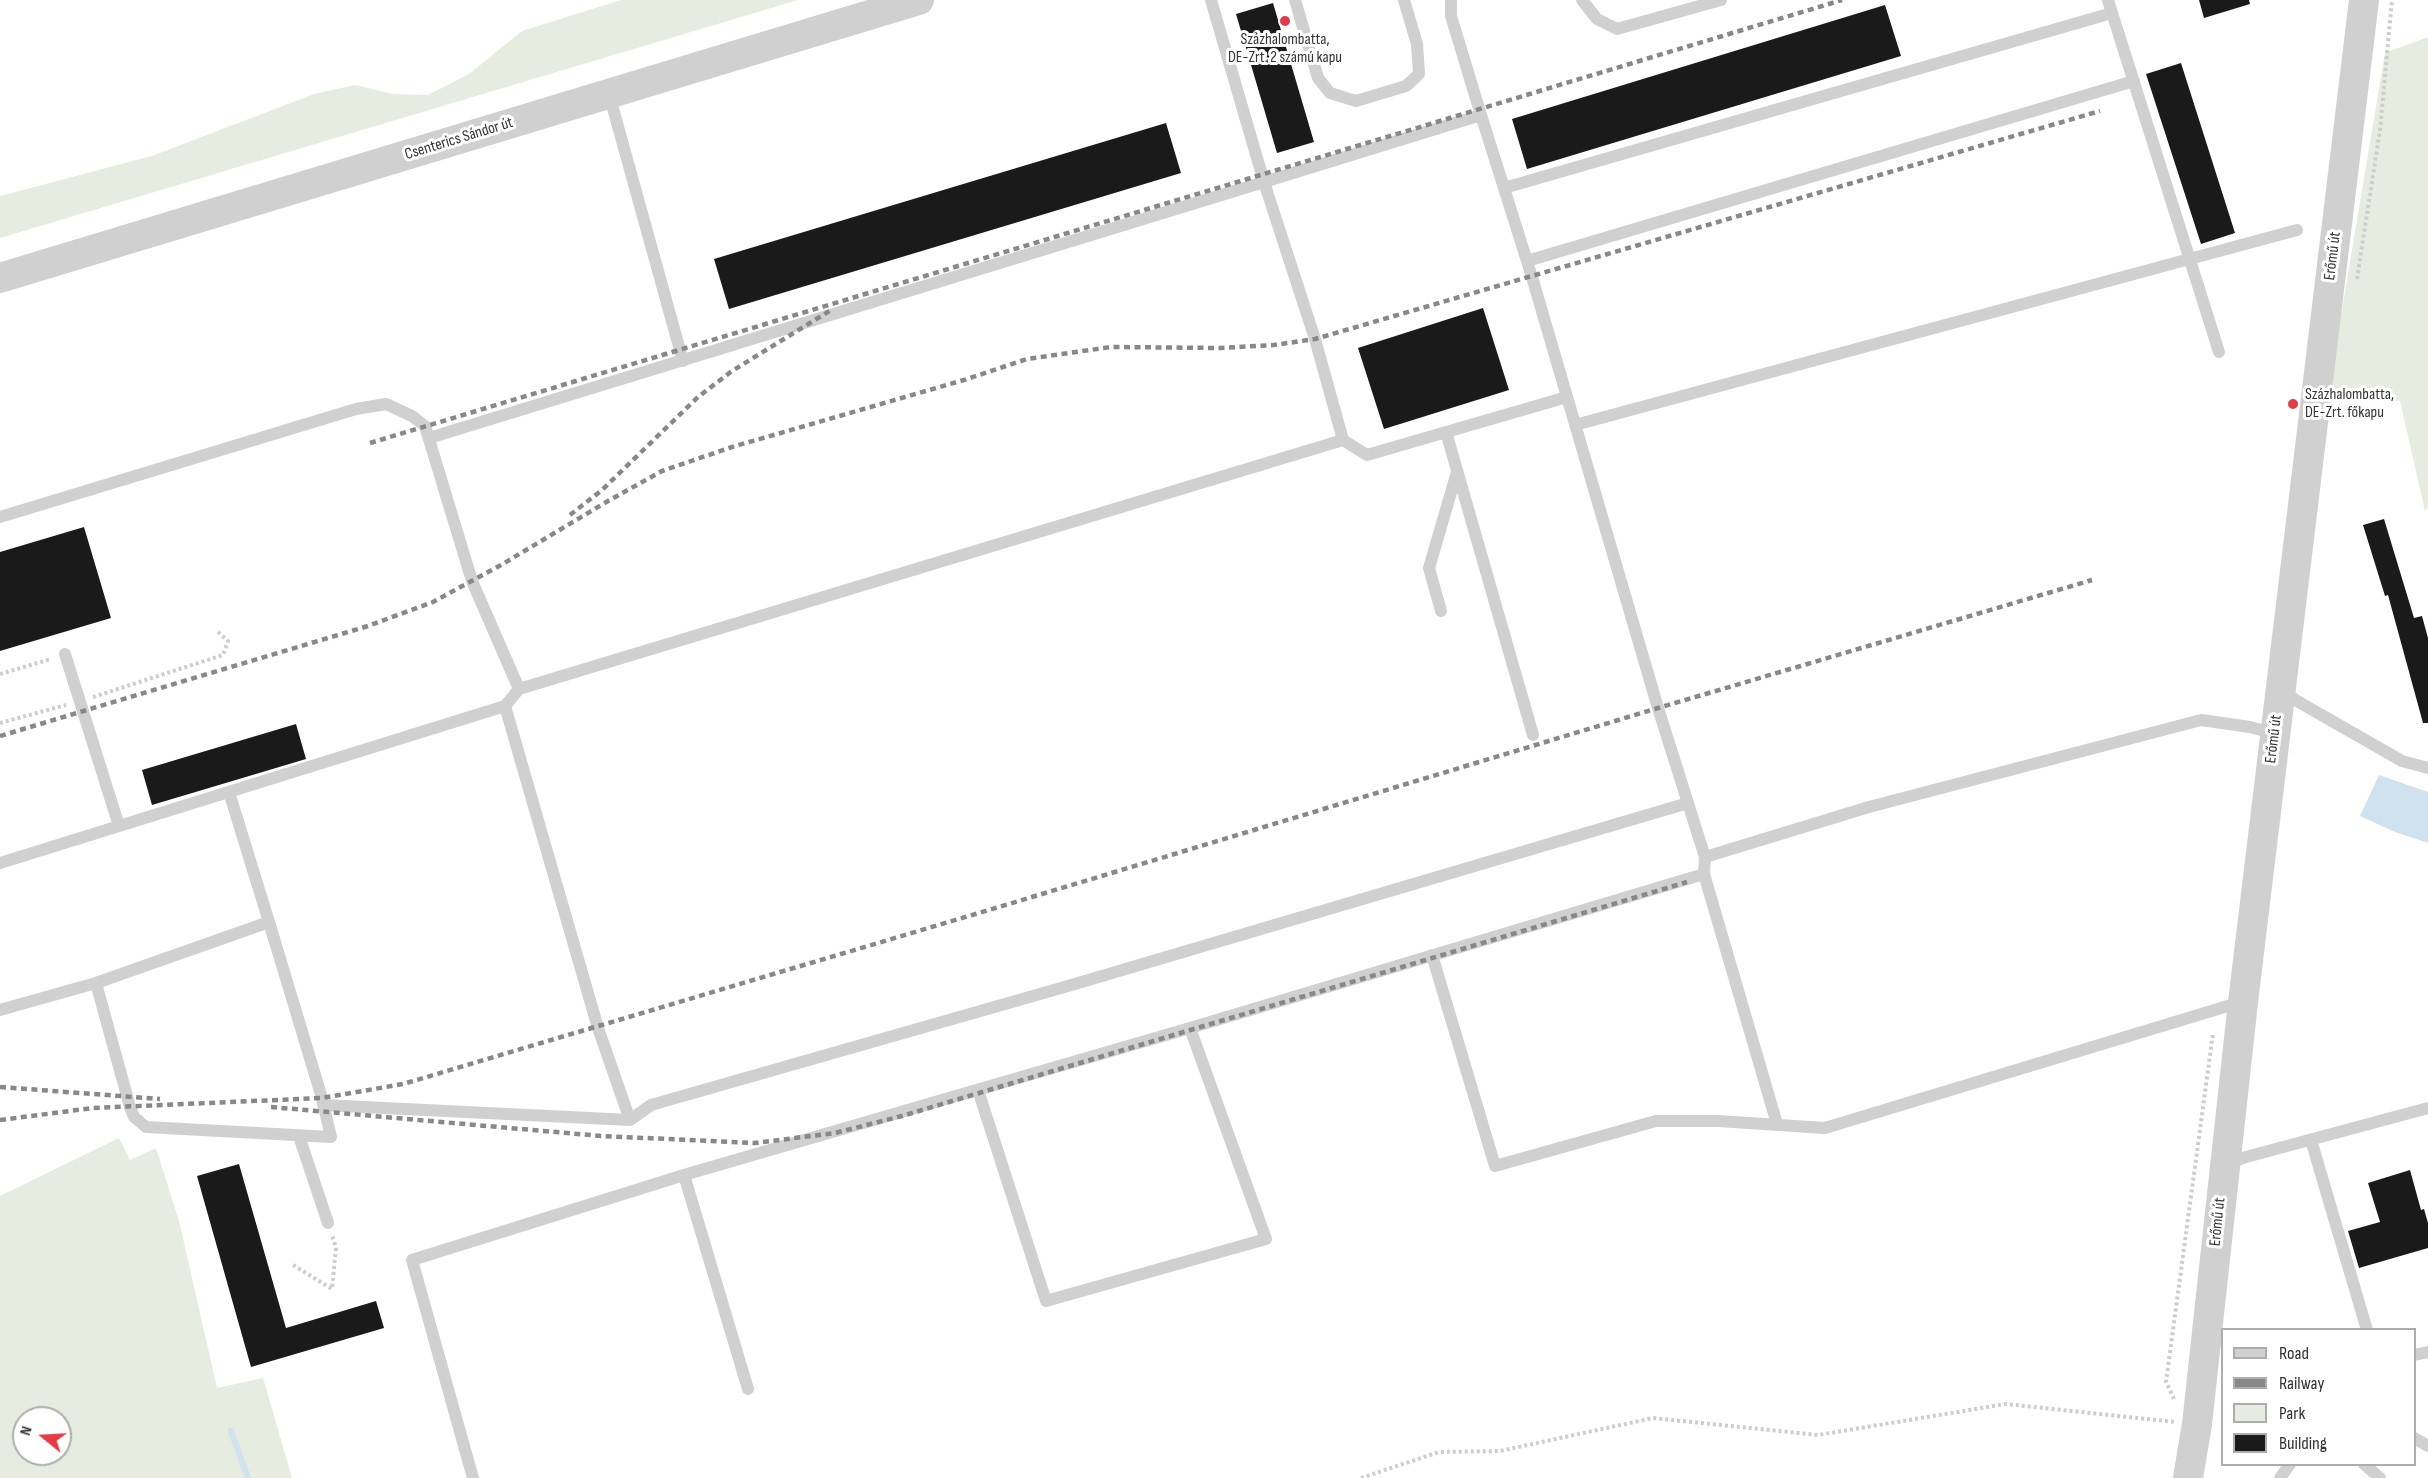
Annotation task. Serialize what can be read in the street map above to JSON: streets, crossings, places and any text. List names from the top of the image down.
{
  "streets": {
    "street": ["Csenterics Sándor út", "Erőmű út"]
  },
  "places": ["Százhalombatta, DE-Zrt. 2 számú kapu", "Százhalombatta, DE-Zrt. főkapu"],
  "legend": [
    "Road",
    "Railway",
    "Park",
    "Building"
  ],
  "north": "left"
}
